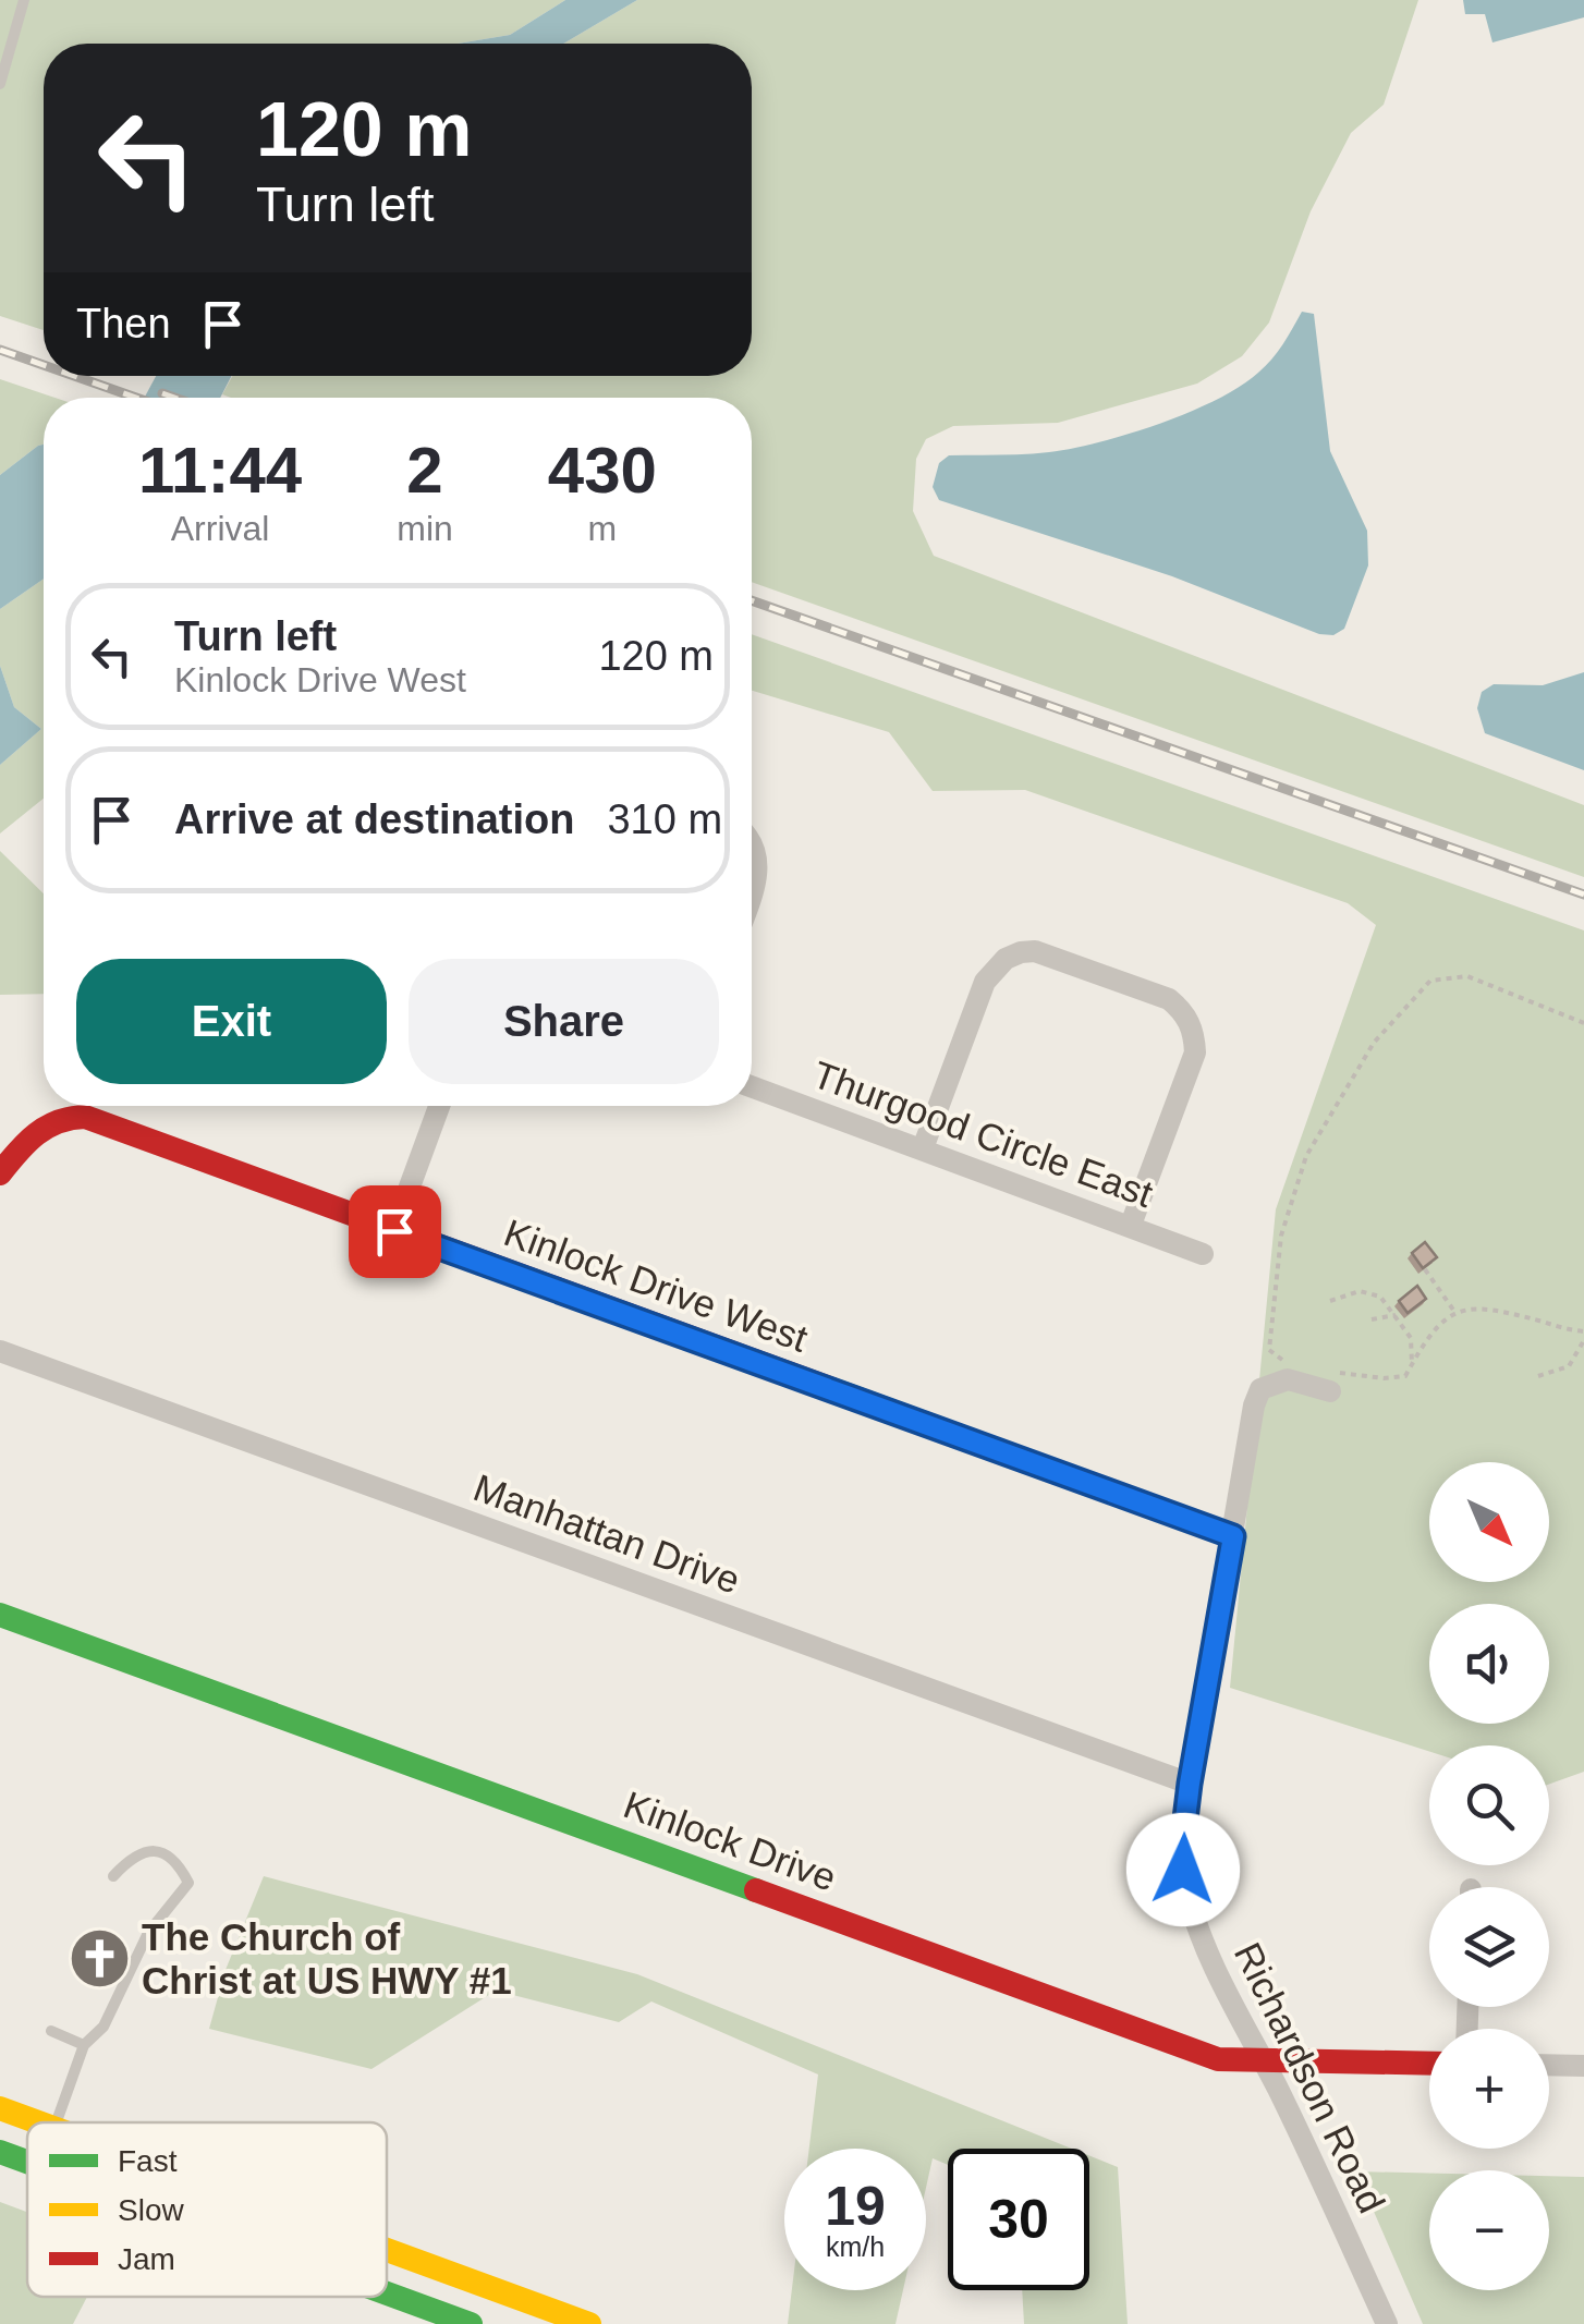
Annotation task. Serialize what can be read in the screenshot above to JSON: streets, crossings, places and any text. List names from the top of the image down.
{
  "streets": {
    "main road": ["Kinlock Drive West", "Kinlock Drive"],
    "street": ["Thurgood Circle East", "Manhattan Drive", "Richardson Road"]
  },
  "crossings": [
    ["Kinlock Drive West", "Richardson Road"],
    ["Manhattan Drive", "Richardson Road"],
    ["Kinlock Drive", "Richardson Road"]
  ],
  "places": {
    "church": ["The Church of Christ at US HWY #1"]
  },
  "legend": ["Fast", "Slow", "Jam"],
  "north": "bottom right",
  "page": {
    "turn": ["120 m", "Turn left"],
    "then": "Then",
    "eta": [
      "11:44",
      "Arrival",
      "2",
      "min",
      "430",
      "m"
    ],
    "list": [
      {
        "name": "Turn left",
        "note": "Kinlock Drive West",
        "value": "120 m"
      },
      {
        "name": "Arrive at destination",
        "value": "310 m"
      }
    ],
    "buttons": ["Exit", "Share"],
    "map_buttons": ["+", "−"],
    "speed": "19 km/h",
    "limit": "30"
  }
}
